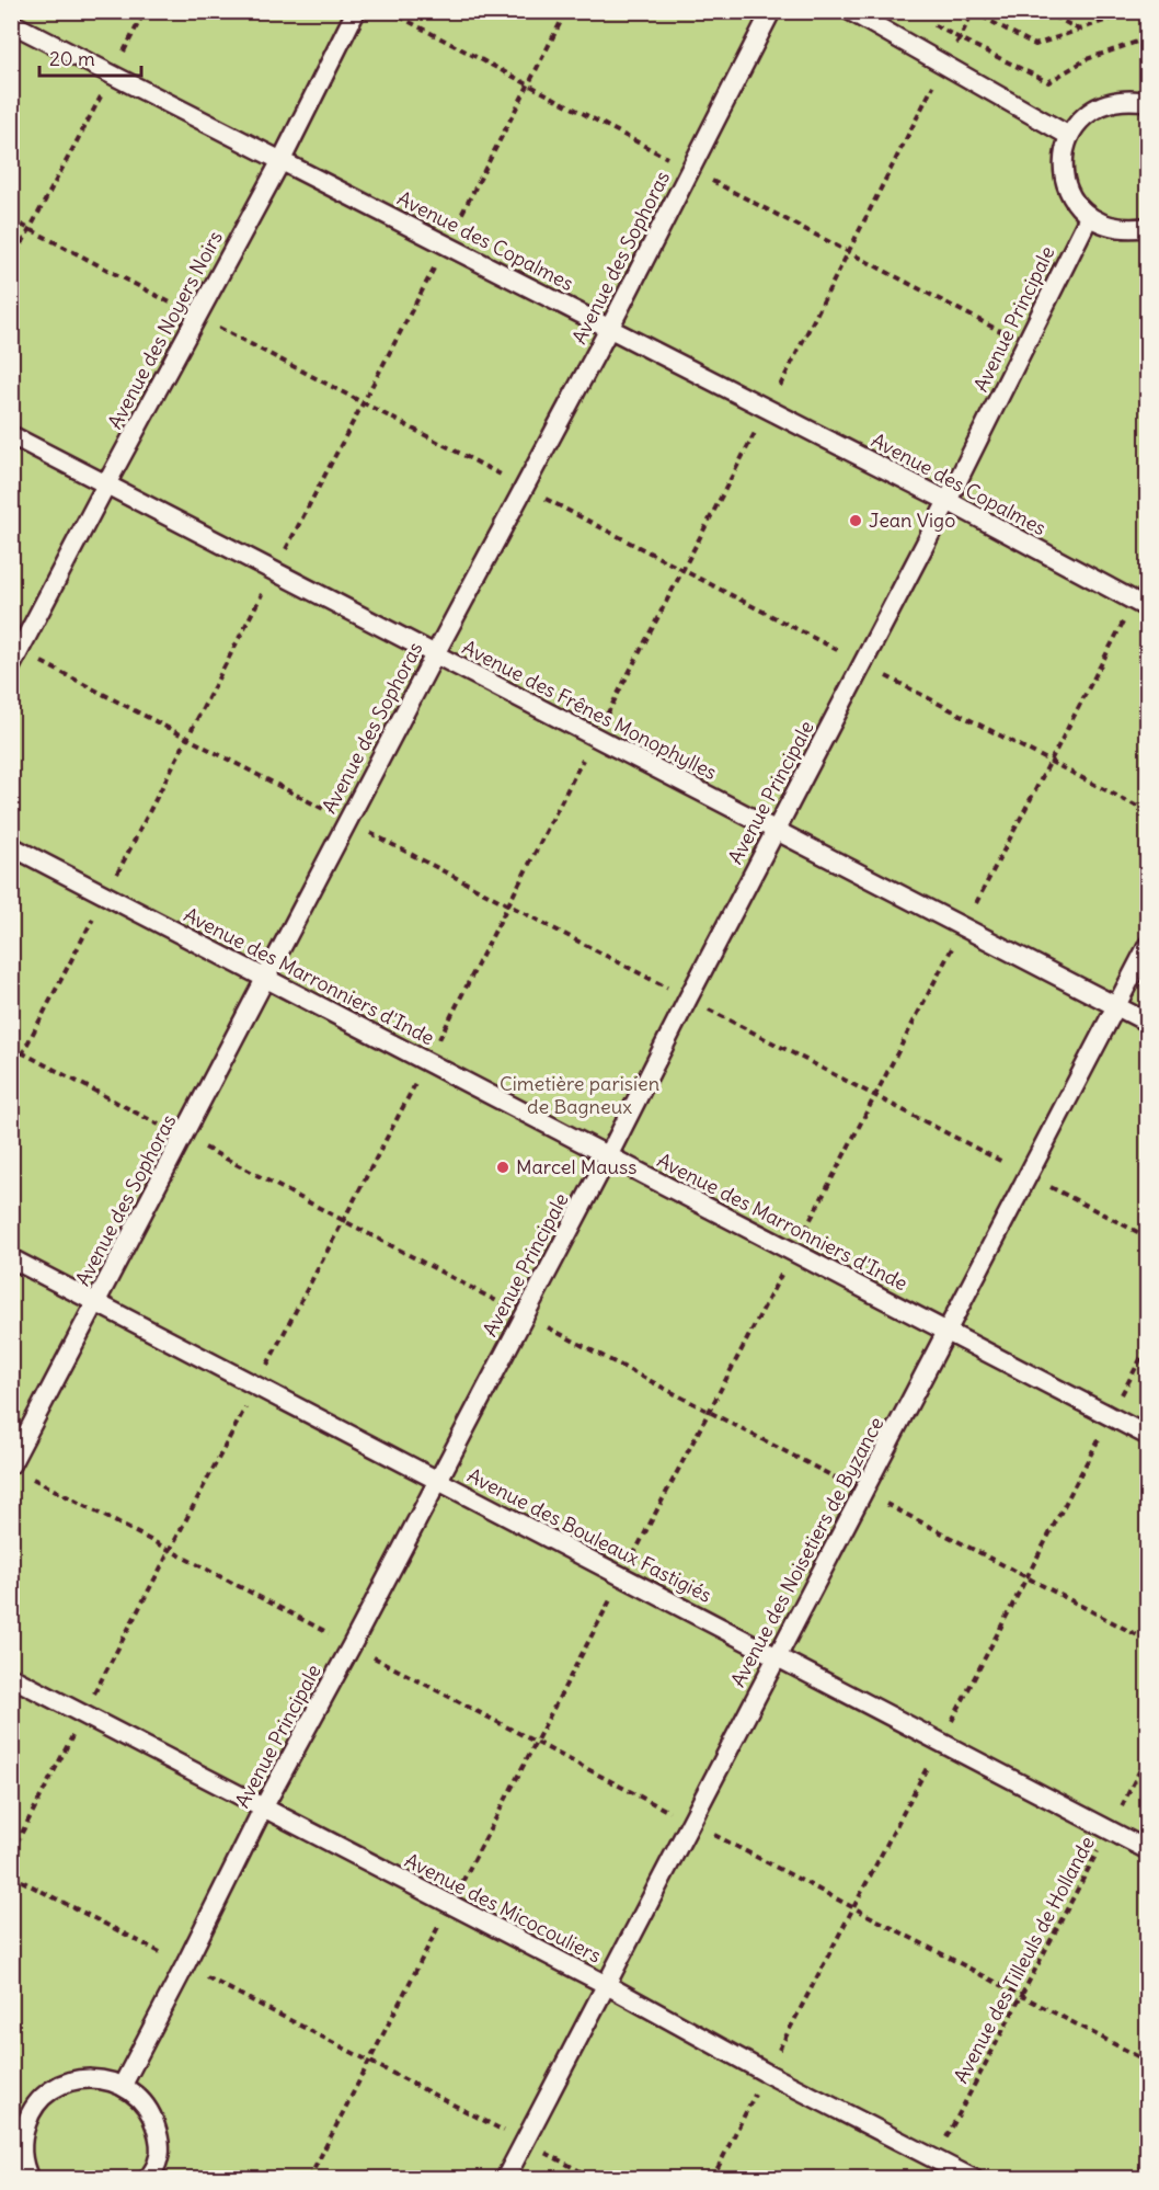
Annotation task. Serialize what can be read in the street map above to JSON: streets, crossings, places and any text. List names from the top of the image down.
{
  "streets": {
    "lane": [
      "Avenue des Copalmes",
      "Avenue des Sophoras",
      "Avenue Principale",
      "Avenue des Noyers Noirs",
      "Avenue des Frênes Monophylles",
      "Avenue des Marronniers d'Inde",
      "Avenue des Bouleaux Fastigiés",
      "Avenue des Noisetiers de Byzance",
      "Avenue des Micocouliers"
    ],
    "path": ["Avenue des Tilleuls de Hollande"]
  },
  "crossings": [
    ["Avenue des Copalmes", "Avenue des Sophoras"],
    ["Avenue des Copalmes", "Avenue Principale"],
    ["Avenue des Copalmes", "Avenue des Noyers Noirs"],
    ["Avenue des Sophoras", "Avenue des Frênes Monophylles"],
    ["Avenue des Sophoras", "Avenue des Marronniers d'Inde"],
    ["Avenue des Sophoras", "Avenue des Bouleaux Fastigiés"],
    ["Avenue Principale", "Avenue des Frênes Monophylles"],
    ["Avenue Principale", "Avenue des Marronniers d'Inde"],
    ["Avenue Principale", "Avenue des Bouleaux Fastigiés"],
    ["Avenue Principale", "Avenue des Micocouliers"],
    ["Avenue des Noyers Noirs", "Avenue des Frênes Monophylles"],
    ["Avenue des Frênes Monophylles", "Avenue des Noisetiers de Byzance"],
    ["Avenue des Marronniers d'Inde", "Avenue des Noisetiers de Byzance"],
    ["Avenue des Bouleaux Fastigiés", "Avenue des Noisetiers de Byzance"],
    ["Avenue des Bouleaux Fastigiés", "Avenue des Tilleuls de Hollande"],
    ["Avenue des Noisetiers de Byzance", "Avenue des Micocouliers"],
    ["Avenue des Micocouliers", "Avenue des Tilleuls de Hollande"]
  ],
  "parks": ["Cimetière parisien de Bagneux"],
  "places": ["Jean Vigo", "Marcel Mauss"],
  "scale_bar": "20 m"
}
